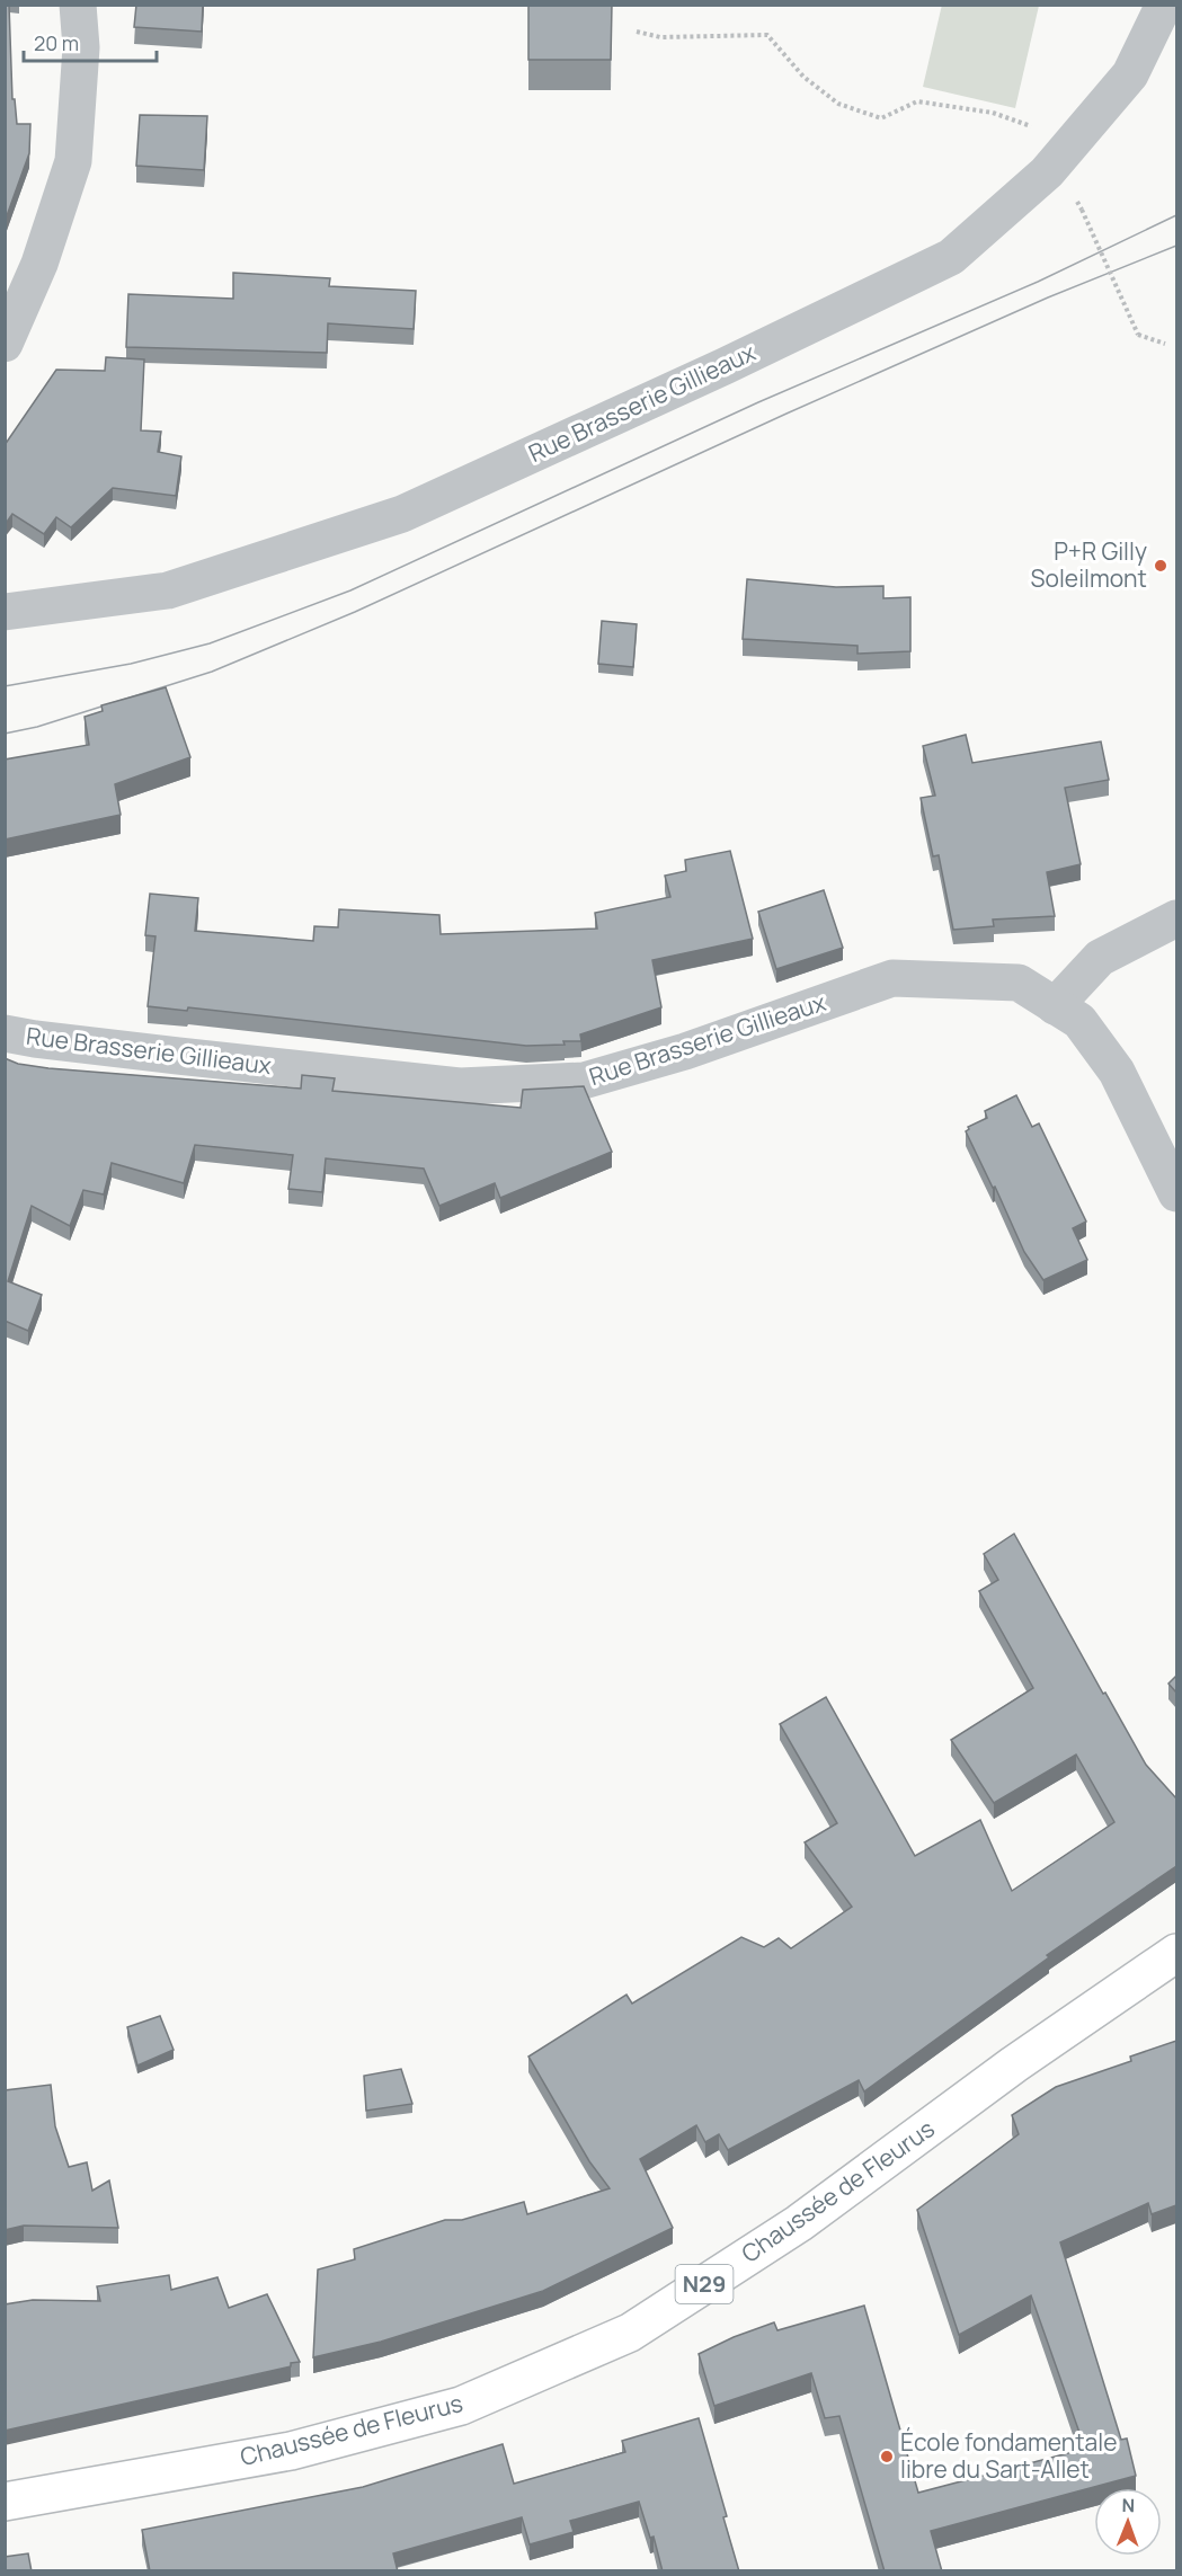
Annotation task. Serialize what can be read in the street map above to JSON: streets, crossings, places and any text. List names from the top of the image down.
{
  "streets": {
    "main road": ["Chaussée de Fleurus", "N29"],
    "street": ["Rue Brasserie Gillieaux"]
  },
  "places": ["P+R Gilly Soleilmont", "École fondamentale libre du Sart-Allet"],
  "scale_bar": "20 m",
  "north": "top"
}
